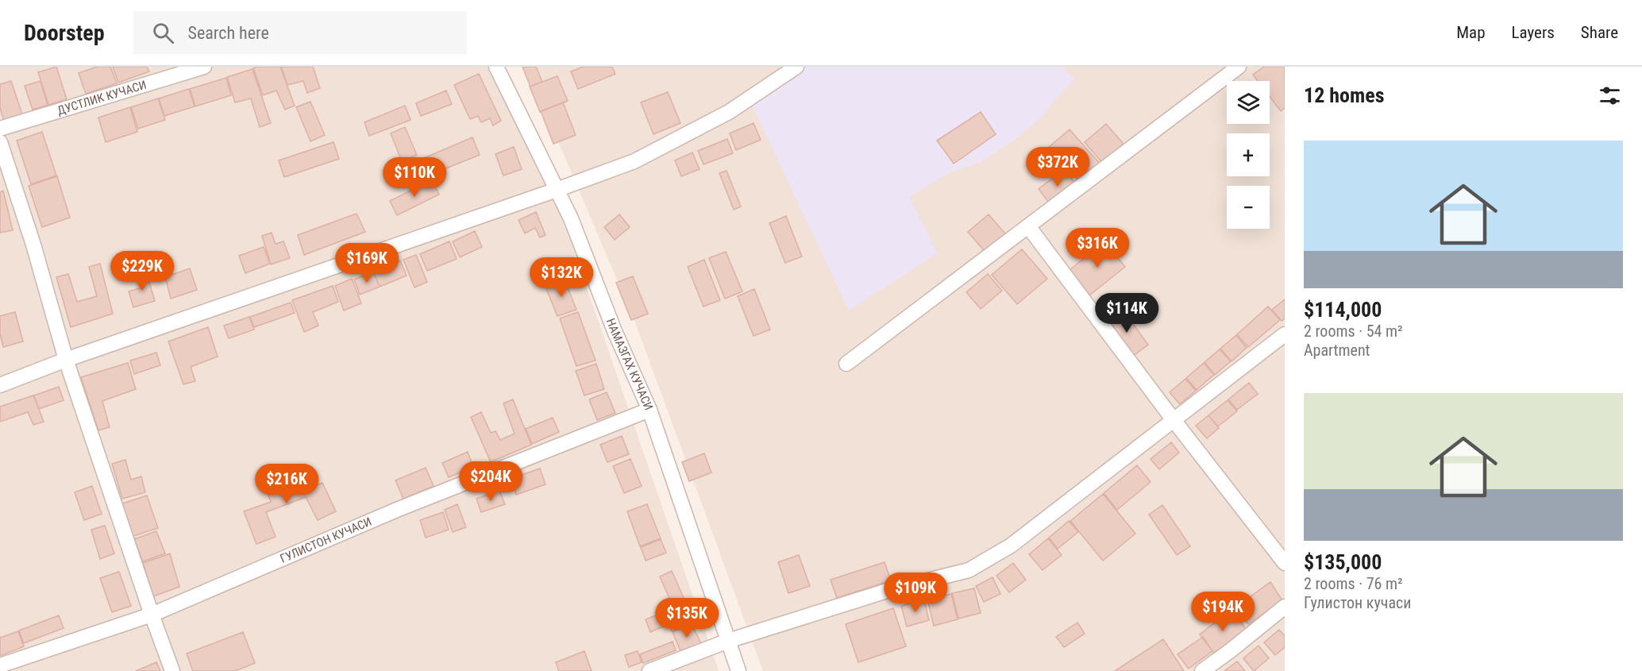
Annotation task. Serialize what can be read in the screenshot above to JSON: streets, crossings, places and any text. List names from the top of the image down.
{
  "streets": {
    "street": ["ДУСТЛИК КУЧАСИ", "НАМАЗГАХ КУЧАСИ", "ГУЛИСТОН КУЧАСИ"]
  },
  "crossings": [
    ["НАМАЗГАХ КУЧАСИ", "ГУЛИСТОН КУЧАСИ"]
  ],
  "page": {
    "header": "Doorstep",
    "search": "Search here",
    "nav": ["Map", "Layers", "Share"],
    "heading": "12 homes",
    "map_buttons": ["+", "−"],
    "list": [
      {
        "name": "$114,000",
        "note": "2 rooms · 54 m² · Apartment"
      },
      {
        "name": "$135,000",
        "note": "2 rooms · 76 m² · Гулистон кучаси"
      }
    ],
    "price": [
      "$372K",
      "$110K",
      "$316K",
      "$169K",
      "$229K",
      "$132K",
      "$114K",
      "$204K",
      "$216K",
      "$109K",
      "$194K",
      "$135K"
    ]
  }
}
